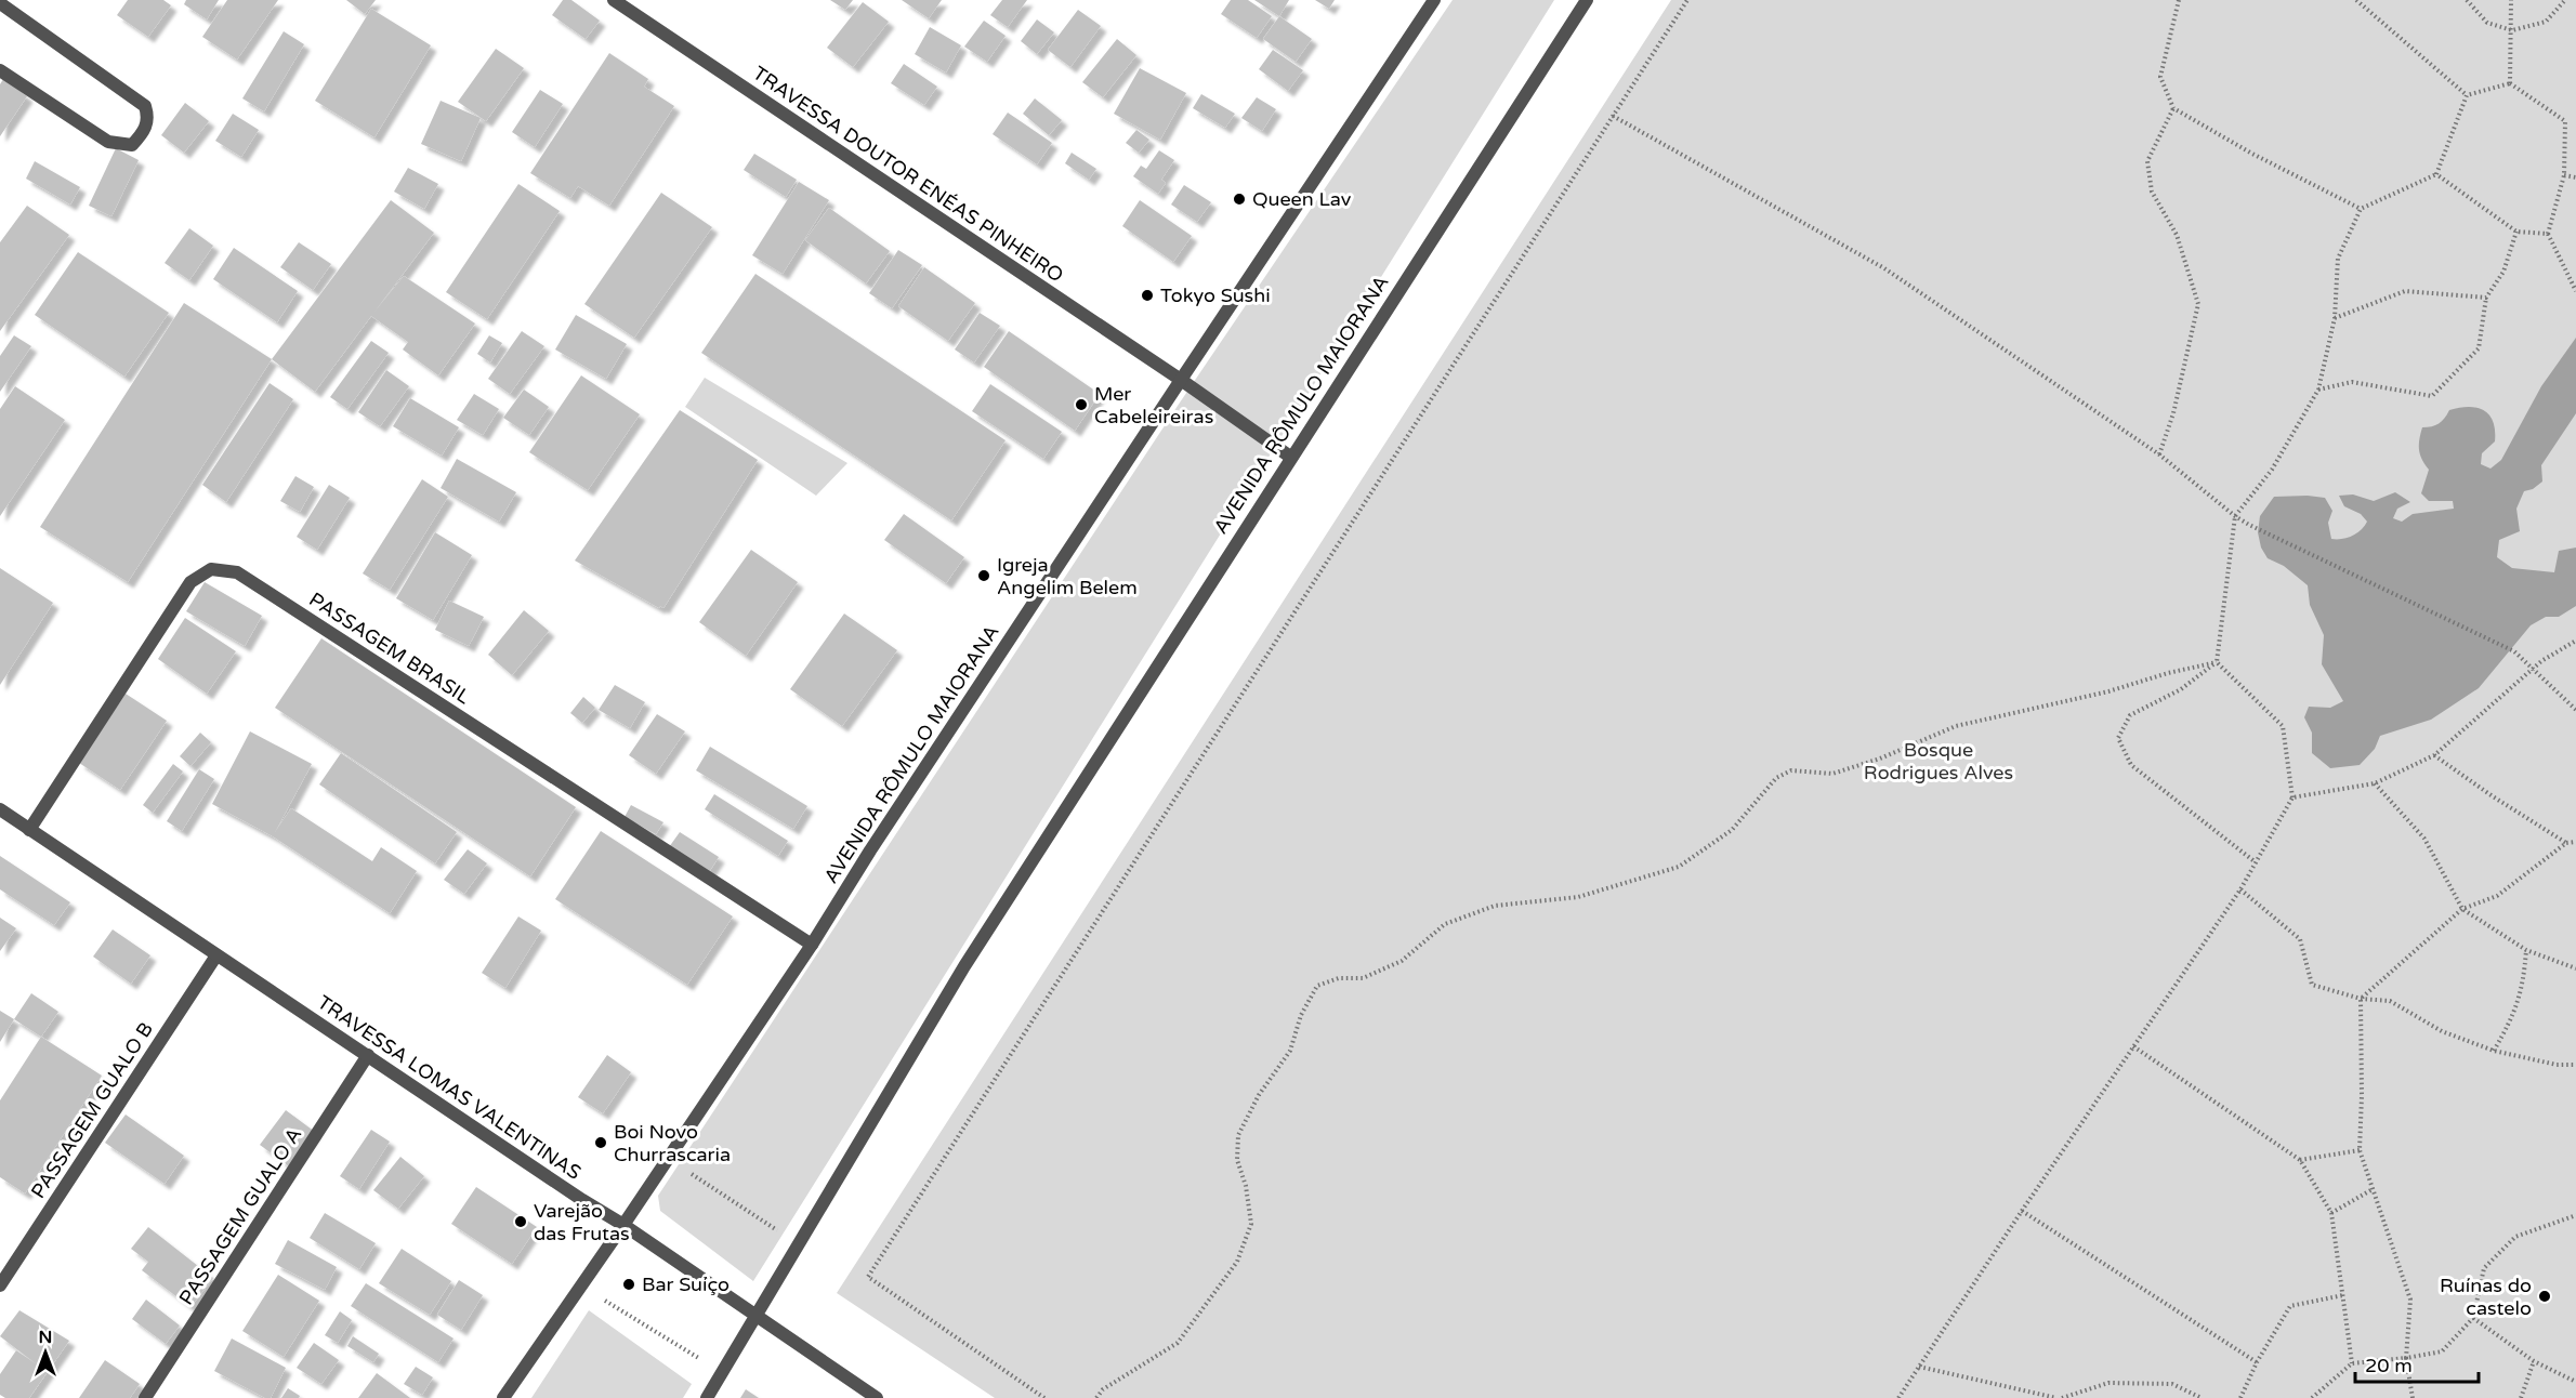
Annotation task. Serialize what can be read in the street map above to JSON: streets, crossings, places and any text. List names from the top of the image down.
{
  "streets": {
    "street": [
      "TRAVESSA DOUTOR ENÉAS PINHEIRO",
      "AVENIDA RÔMULO MAIORANA",
      "PASSAGEM BRASIL",
      "TRAVESSA LOMAS VALENTINAS",
      "PASSAGEM GUALO B",
      "PASSAGEM GUALO A"
    ]
  },
  "crossings": [
    ["TRAVESSA DOUTOR ENÉAS PINHEIRO", "AVENIDA RÔMULO MAIORANA"],
    ["AVENIDA RÔMULO MAIORANA", "PASSAGEM BRASIL"],
    ["AVENIDA RÔMULO MAIORANA", "TRAVESSA LOMAS VALENTINAS"],
    ["PASSAGEM BRASIL", "TRAVESSA LOMAS VALENTINAS"],
    ["TRAVESSA LOMAS VALENTINAS", "PASSAGEM GUALO B"],
    ["TRAVESSA LOMAS VALENTINAS", "PASSAGEM GUALO A"]
  ],
  "parks": ["Bosque Rodrigues Alves"],
  "places": [
    "Queen Lav",
    "Tokyo Sushi",
    "Mer Cabeleireiras",
    "Igreja Angelim Belem",
    "Boi Novo Churrascaria",
    "Varejão das Frutas",
    "Bar Suíço",
    "Ruínas do castelo"
  ],
  "scale_bar": "20 m",
  "north": "top"
}
